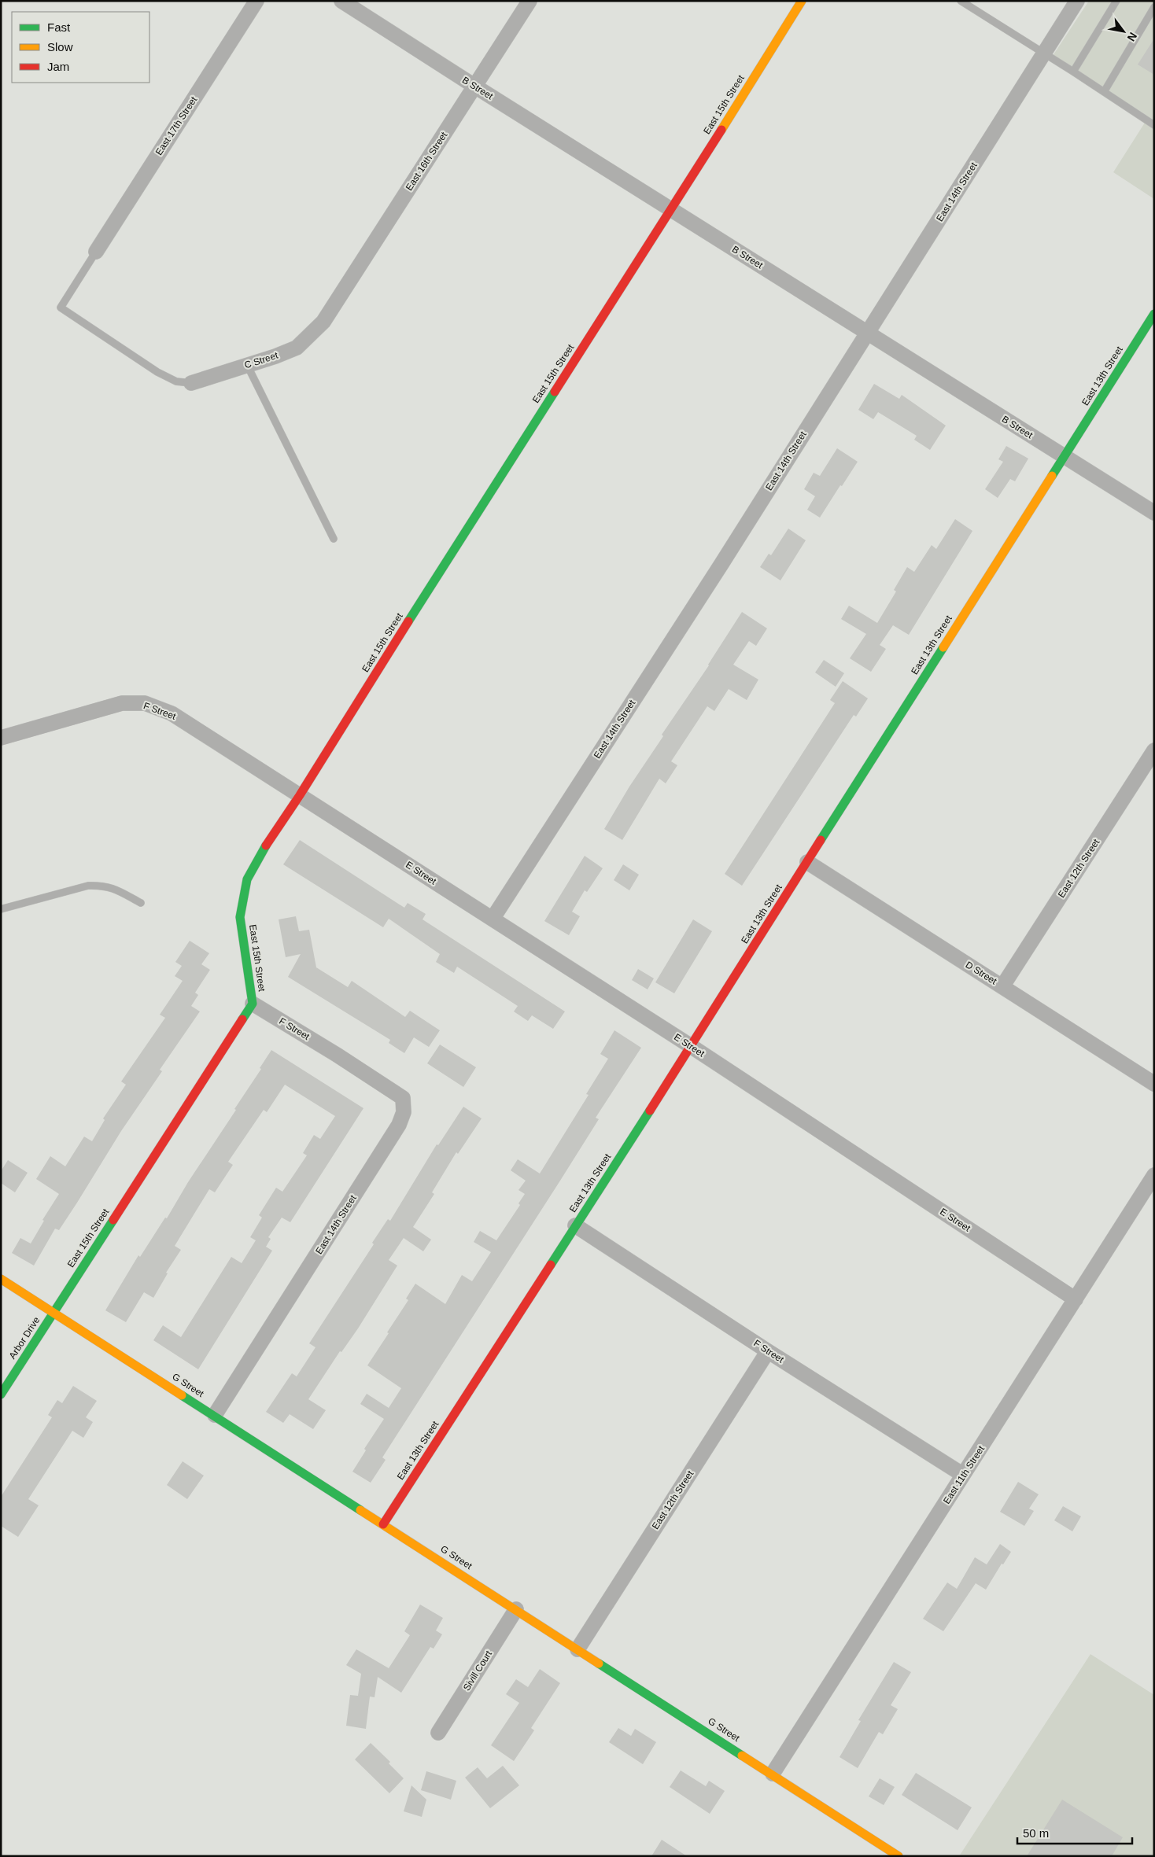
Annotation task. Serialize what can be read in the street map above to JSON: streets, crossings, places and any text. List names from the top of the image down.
{
  "streets": {
    "street": [
      "B Street",
      "East 15th Street",
      "East 17th Street",
      "East 16th Street",
      "East 14th Street",
      "C Street",
      "East 13th Street",
      "F Street",
      "East 12th Street",
      "E Street",
      "D Street",
      "Arbor Drive",
      "G Street",
      "East 11th Street",
      "Sivill Court"
    ]
  },
  "crossings": [
    ["B Street", "East 15th Street"],
    ["B Street", "East 16th Street"],
    ["B Street", "East 14th Street"],
    ["B Street", "East 13th Street"],
    ["East 15th Street", "F Street"],
    ["East 15th Street", "E Street"],
    ["East 15th Street", "Arbor Drive"],
    ["East 15th Street", "G Street"],
    ["East 16th Street", "C Street"],
    ["East 14th Street", "F Street"],
    ["East 14th Street", "E Street"],
    ["East 14th Street", "G Street"],
    ["East 13th Street", "F Street"],
    ["East 13th Street", "E Street"],
    ["East 13th Street", "D Street"],
    ["East 13th Street", "G Street"],
    ["F Street", "East 12th Street"],
    ["F Street", "E Street"],
    ["F Street", "East 11th Street"],
    ["East 12th Street", "D Street"],
    ["East 12th Street", "G Street"],
    ["E Street", "East 11th Street"],
    ["Arbor Drive", "G Street"],
    ["G Street", "East 11th Street"],
    ["G Street", "Sivill Court"]
  ],
  "legend": ["Fast", "Slow", "Jam"],
  "scale_bar": "50 m",
  "north": "bottom right"
}
